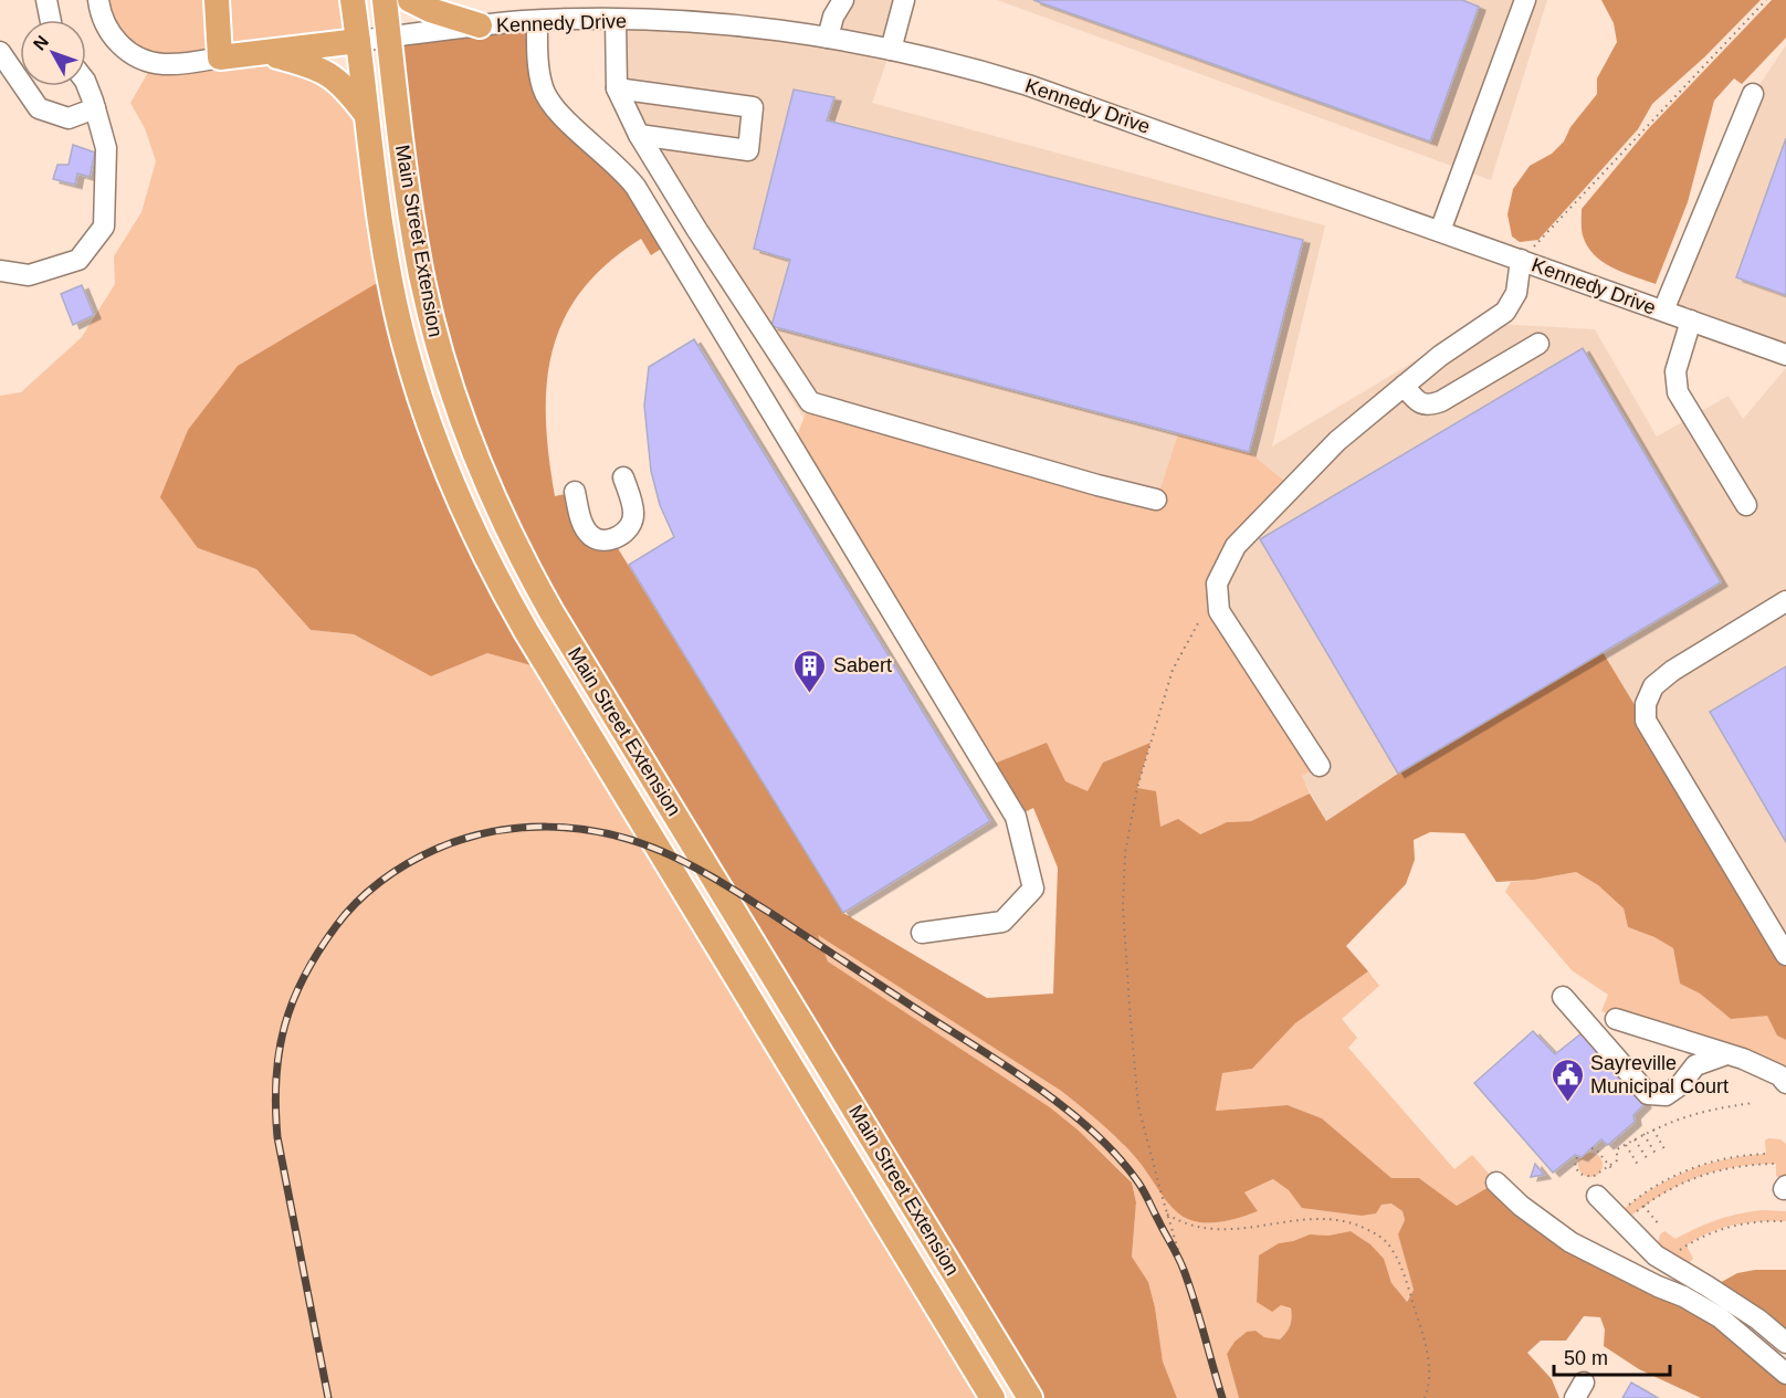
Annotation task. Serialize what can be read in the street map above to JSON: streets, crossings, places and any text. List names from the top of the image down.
{
  "streets": {
    "main road": ["Main Street Extension"],
    "street": ["Kennedy Drive"]
  },
  "crossings": [
    ["Kennedy Drive", "Main Street Extension"]
  ],
  "places": {
    "building": ["Sabert"],
    "public building": ["Sayreville Municipal Court"]
  },
  "scale_bar": "50 m",
  "north": "top left"
}
